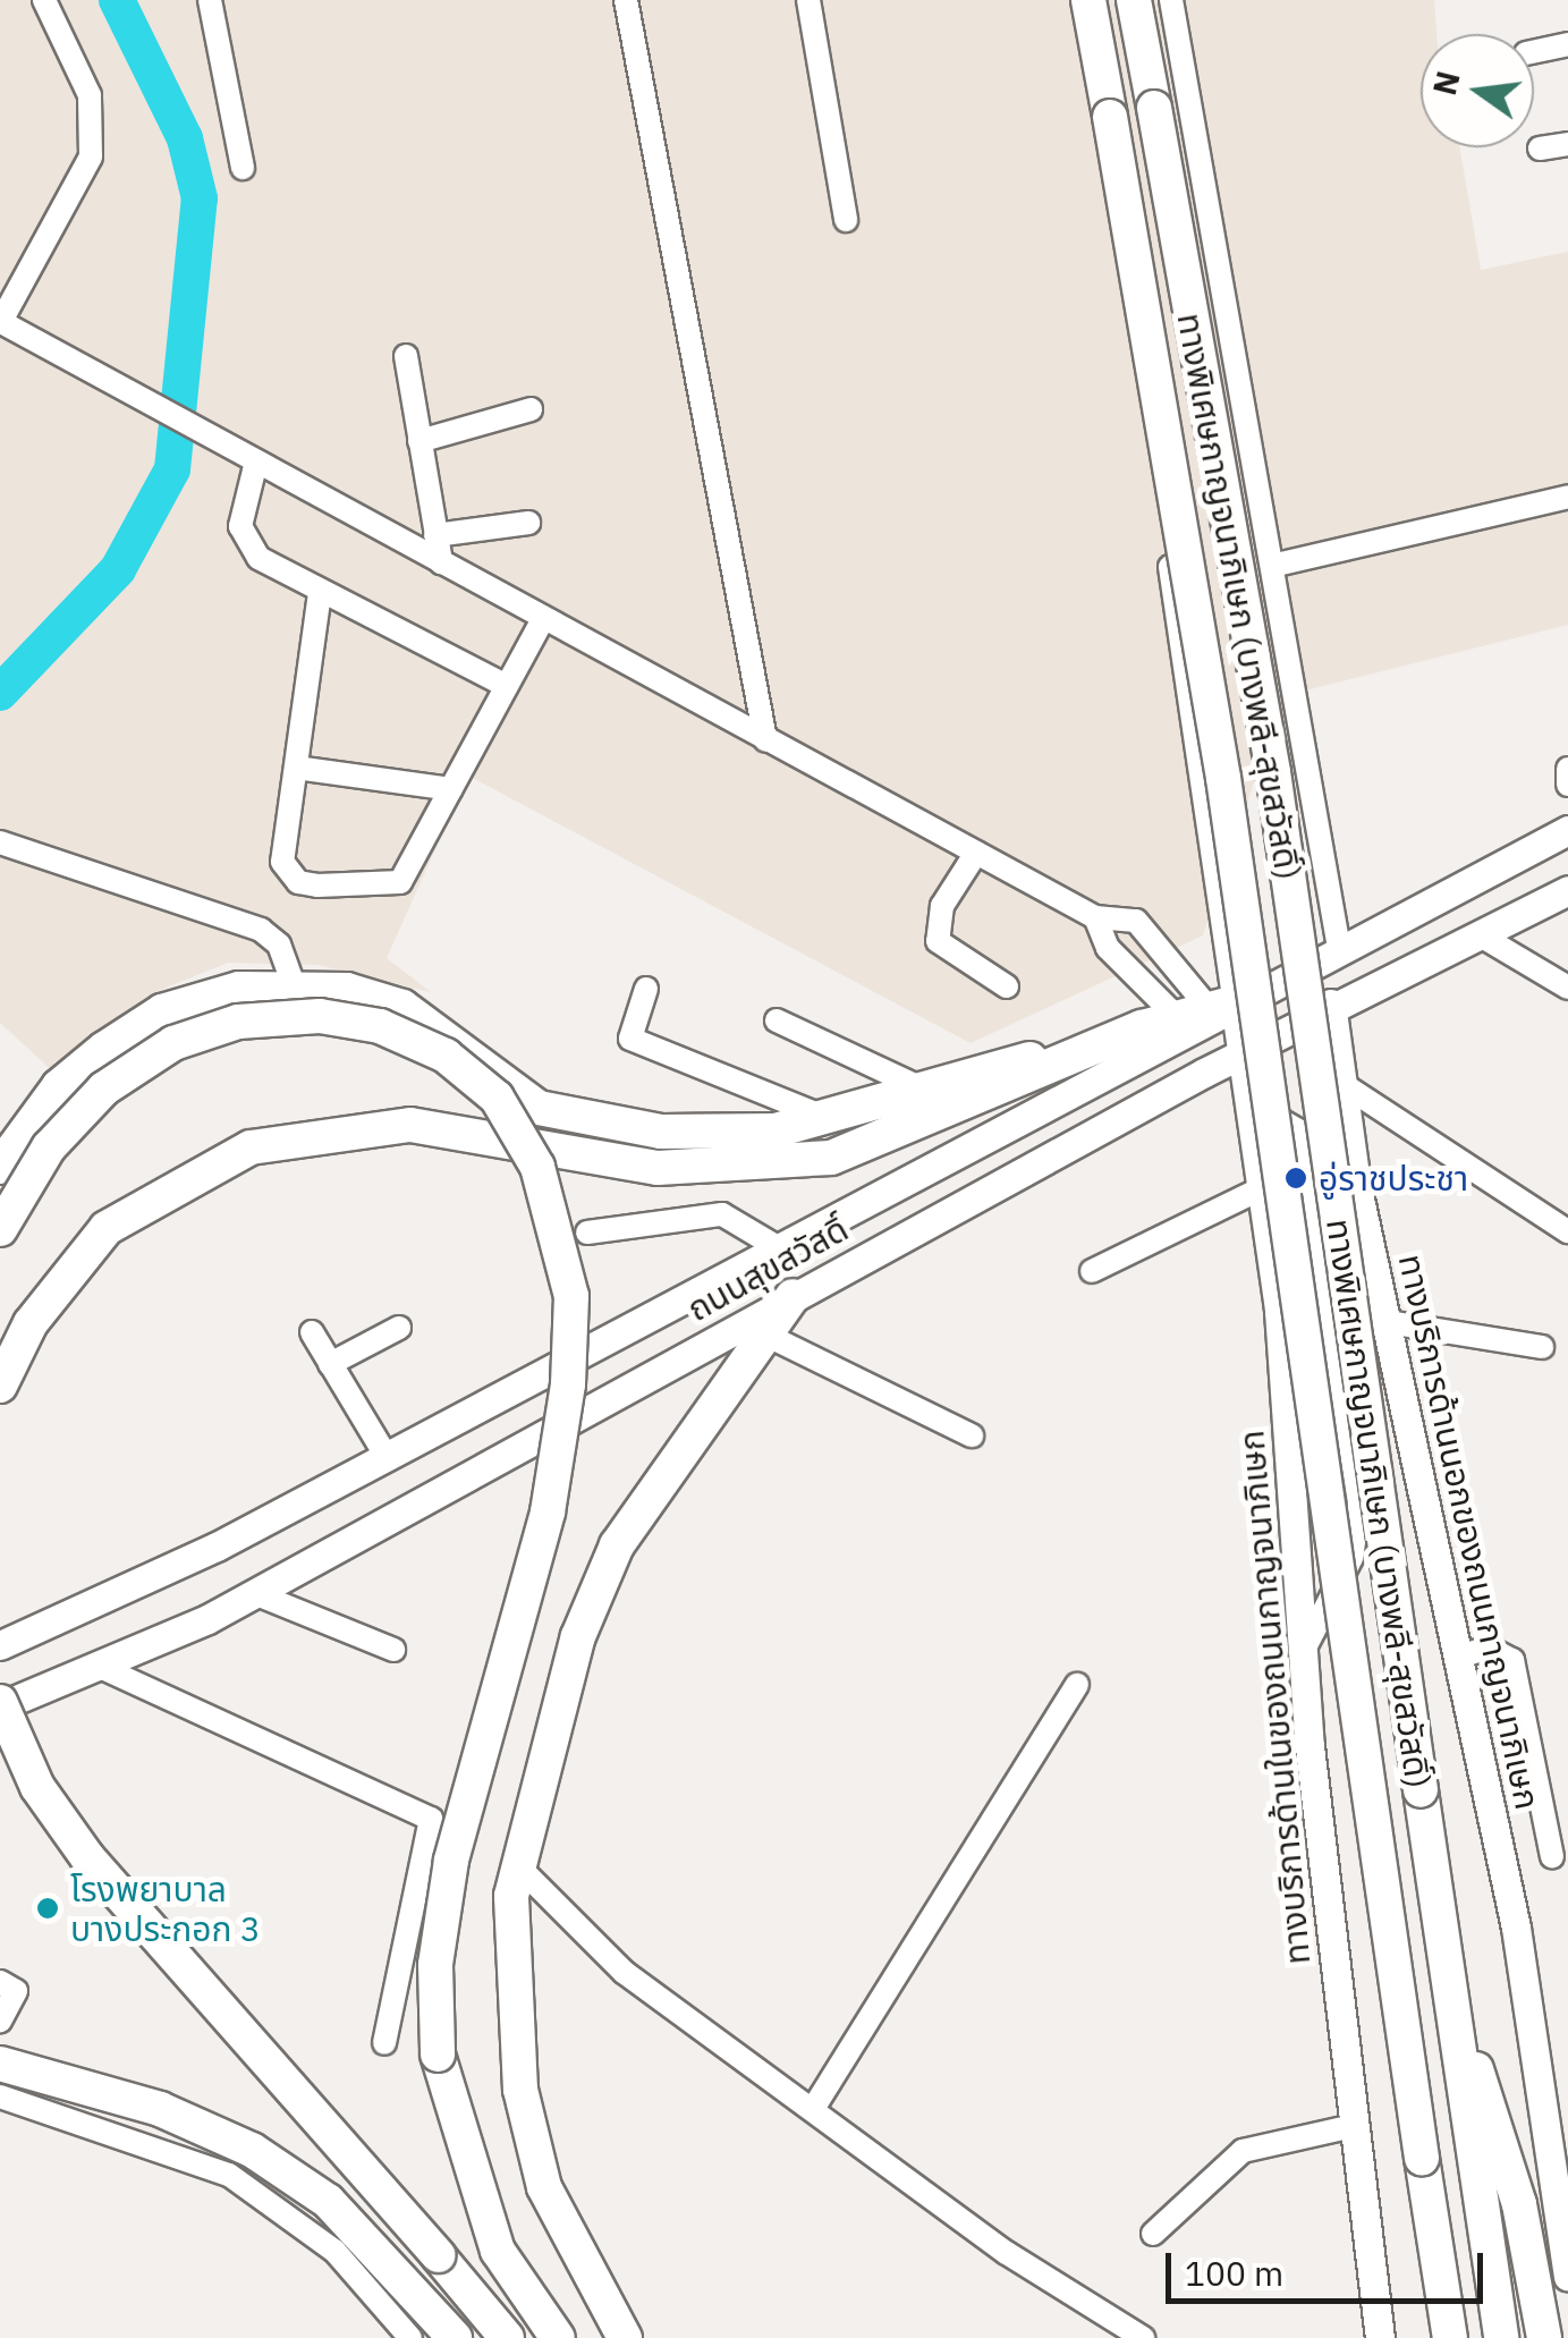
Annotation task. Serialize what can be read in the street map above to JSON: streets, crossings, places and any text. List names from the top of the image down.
{
  "streets": {
    "highway": ["ทางพิเศษกาญจนาภิเษก (บางพลี-สุขสวัสดิ์)"],
    "main road": ["ถนนสุขสวัสดิ์", "ทางบริการด้านนอกของถนนกาญจนาภิเษก", "ทางบริการด้านในของถนนกาญจนาภิเษก"]
  },
  "crossings": [
    ["ถนนสุขสวัสดิ์", "ทางบริการด้านนอกของถนนกาญจนาภิเษก"],
    ["ถนนสุขสวัสดิ์", "ทางบริการด้านในของถนนกาญจนาภิเษก"]
  ],
  "places": ["อู่ราชประชา", "โรงพยาบาล บางประกอก 3"],
  "scale_bar": "100 m",
  "north": "left"
}
